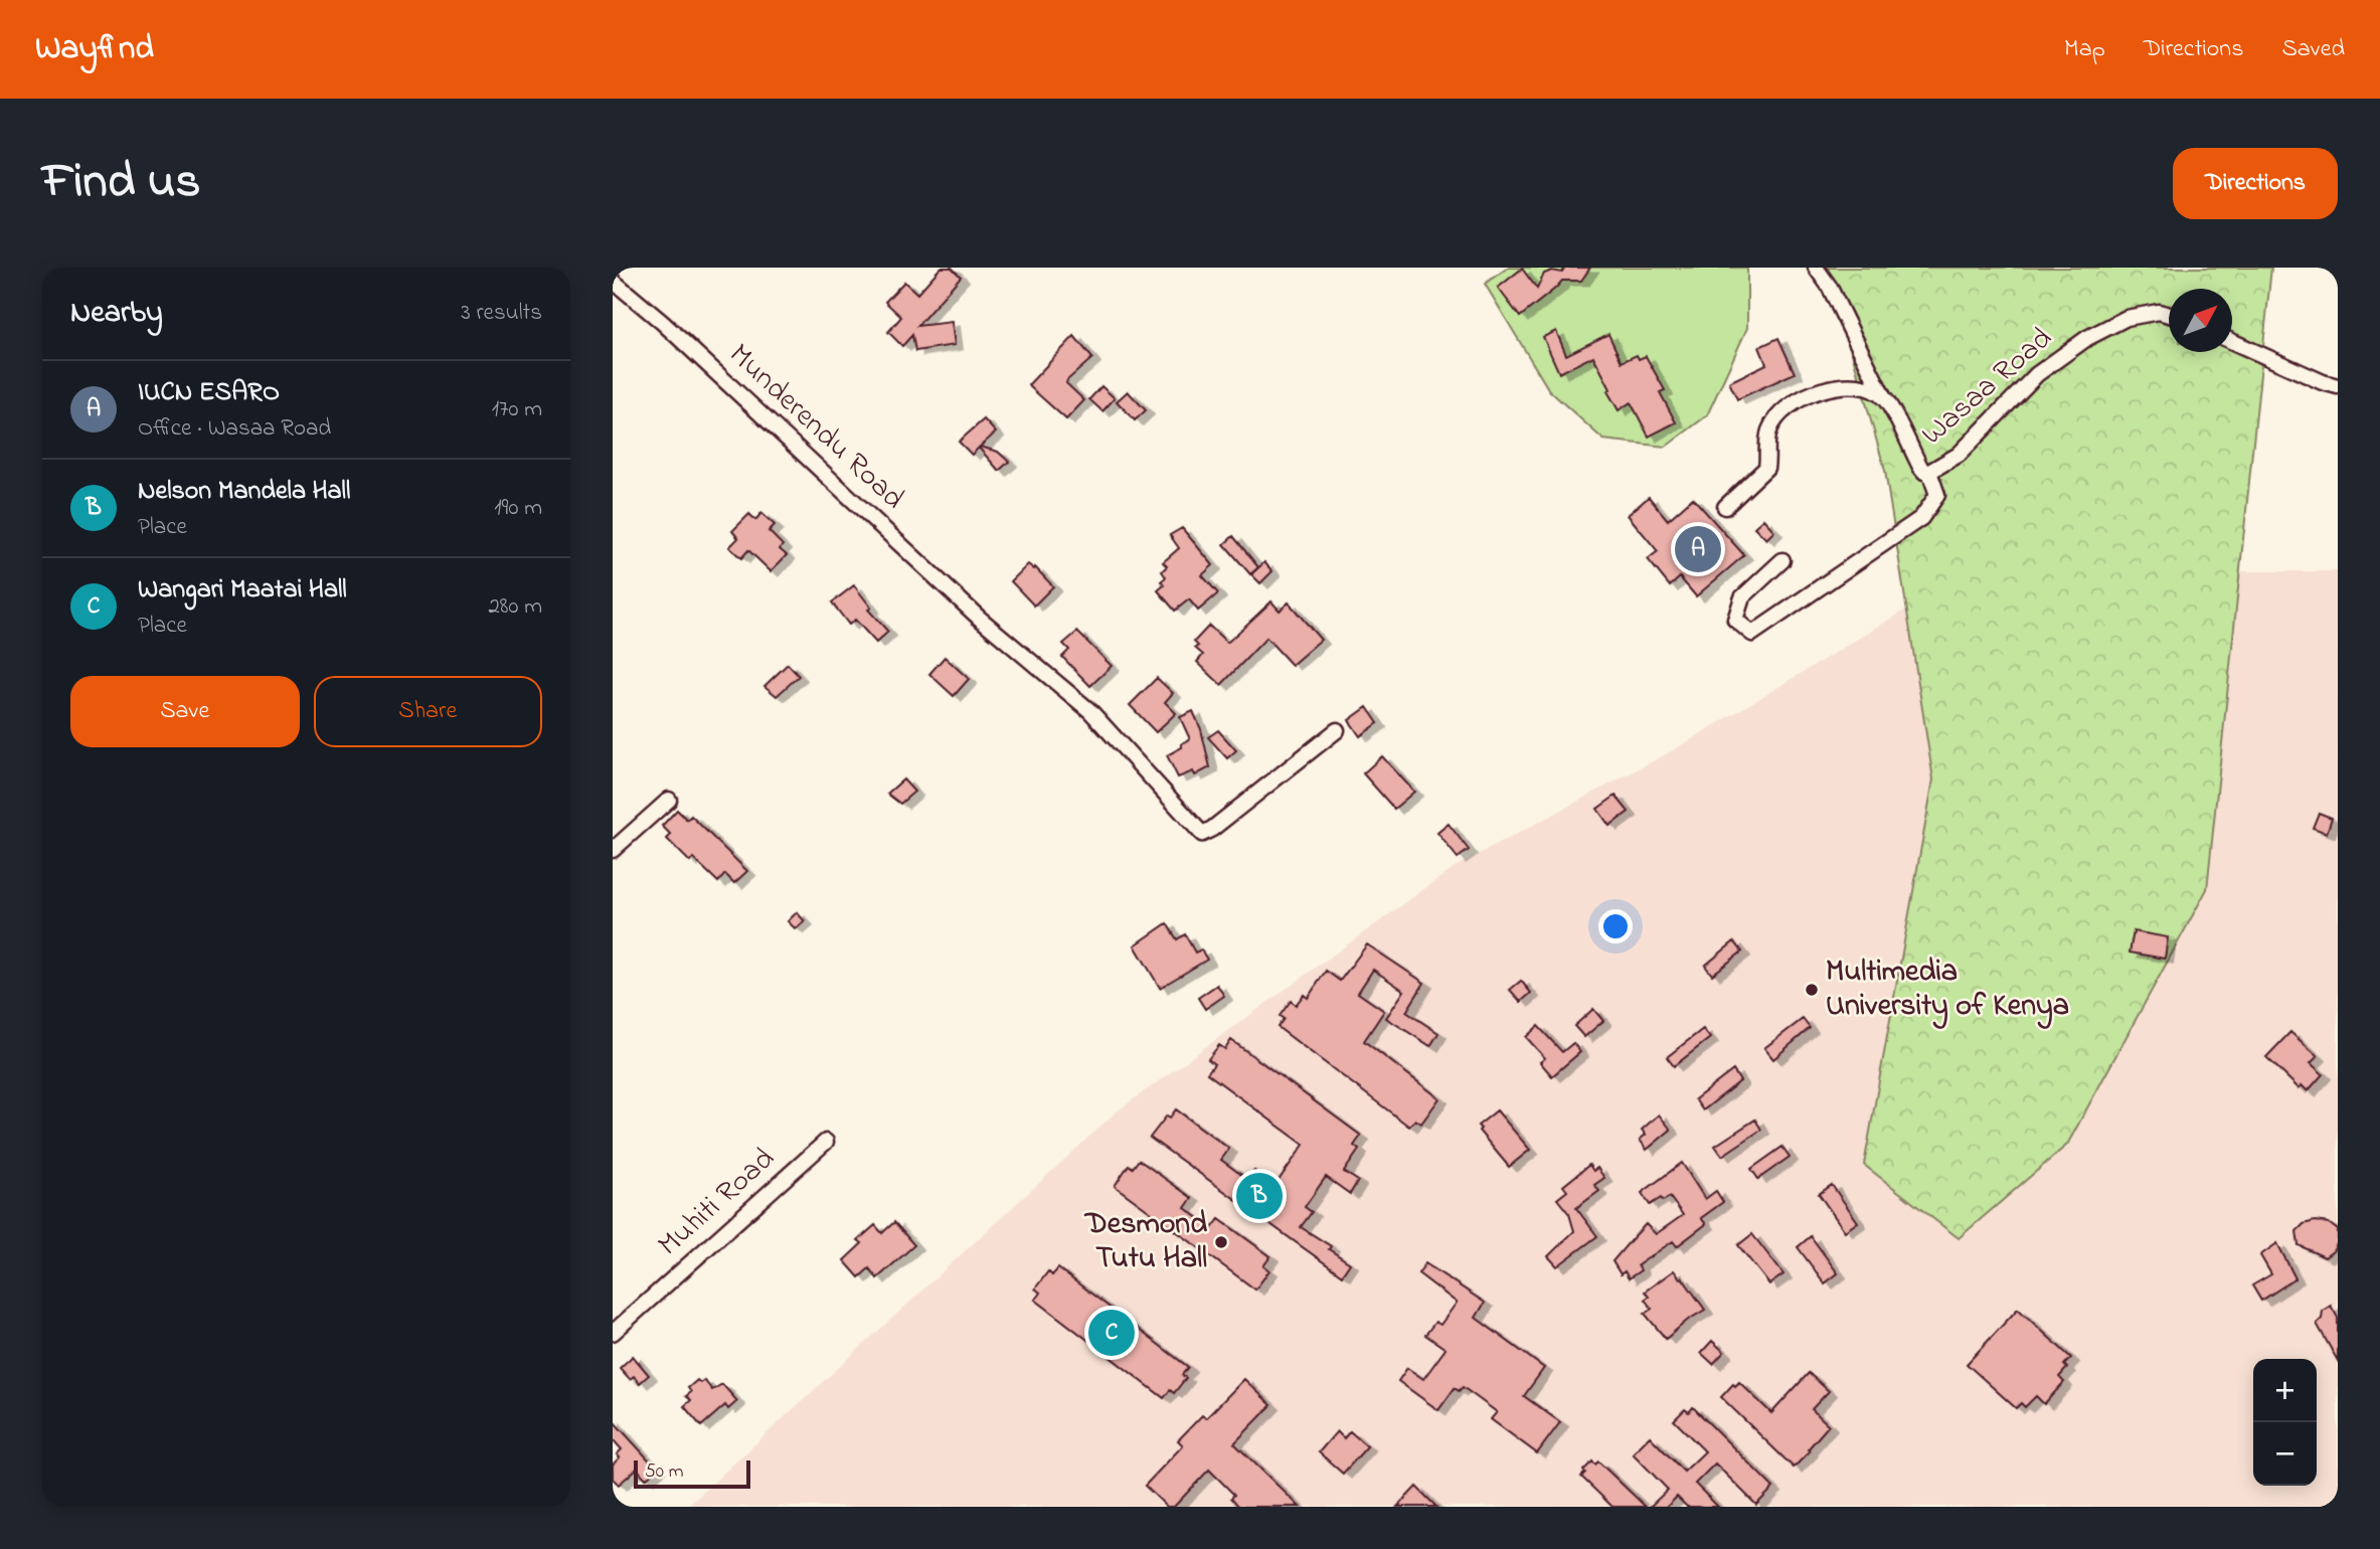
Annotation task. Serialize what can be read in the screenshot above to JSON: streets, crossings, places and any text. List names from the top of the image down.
{
  "streets": {
    "street": ["Wasaa Road", "Munderendu Road", "Muhiti Road"]
  },
  "places": ["Multimedia University of Kenya", "Desmond Tutu Hall"],
  "scale_bar": "50 m",
  "north": "top right",
  "page": {
    "header": "Wayfind",
    "nav": ["Map", "Directions", "Saved"],
    "title": "Find us",
    "buttons": [
      "Directions",
      ["Save", "Share"]
    ],
    "heading": ["Nearby", "3 results"],
    "list": [
      {
        "mark": "A",
        "name": "IUCN ESARO",
        "note": "Office · Wasaa Road",
        "value": "170 m"
      },
      {
        "mark": "B",
        "name": "Nelson Mandela Hall",
        "note": "Place",
        "value": "190 m"
      },
      {
        "mark": "C",
        "name": "Wangari Maatai Hall",
        "note": "Place",
        "value": "280 m"
      }
    ],
    "pins": ["A", "B", "C"],
    "map_buttons": ["+", "−"],
    "scale": "50 m"
  }
}
